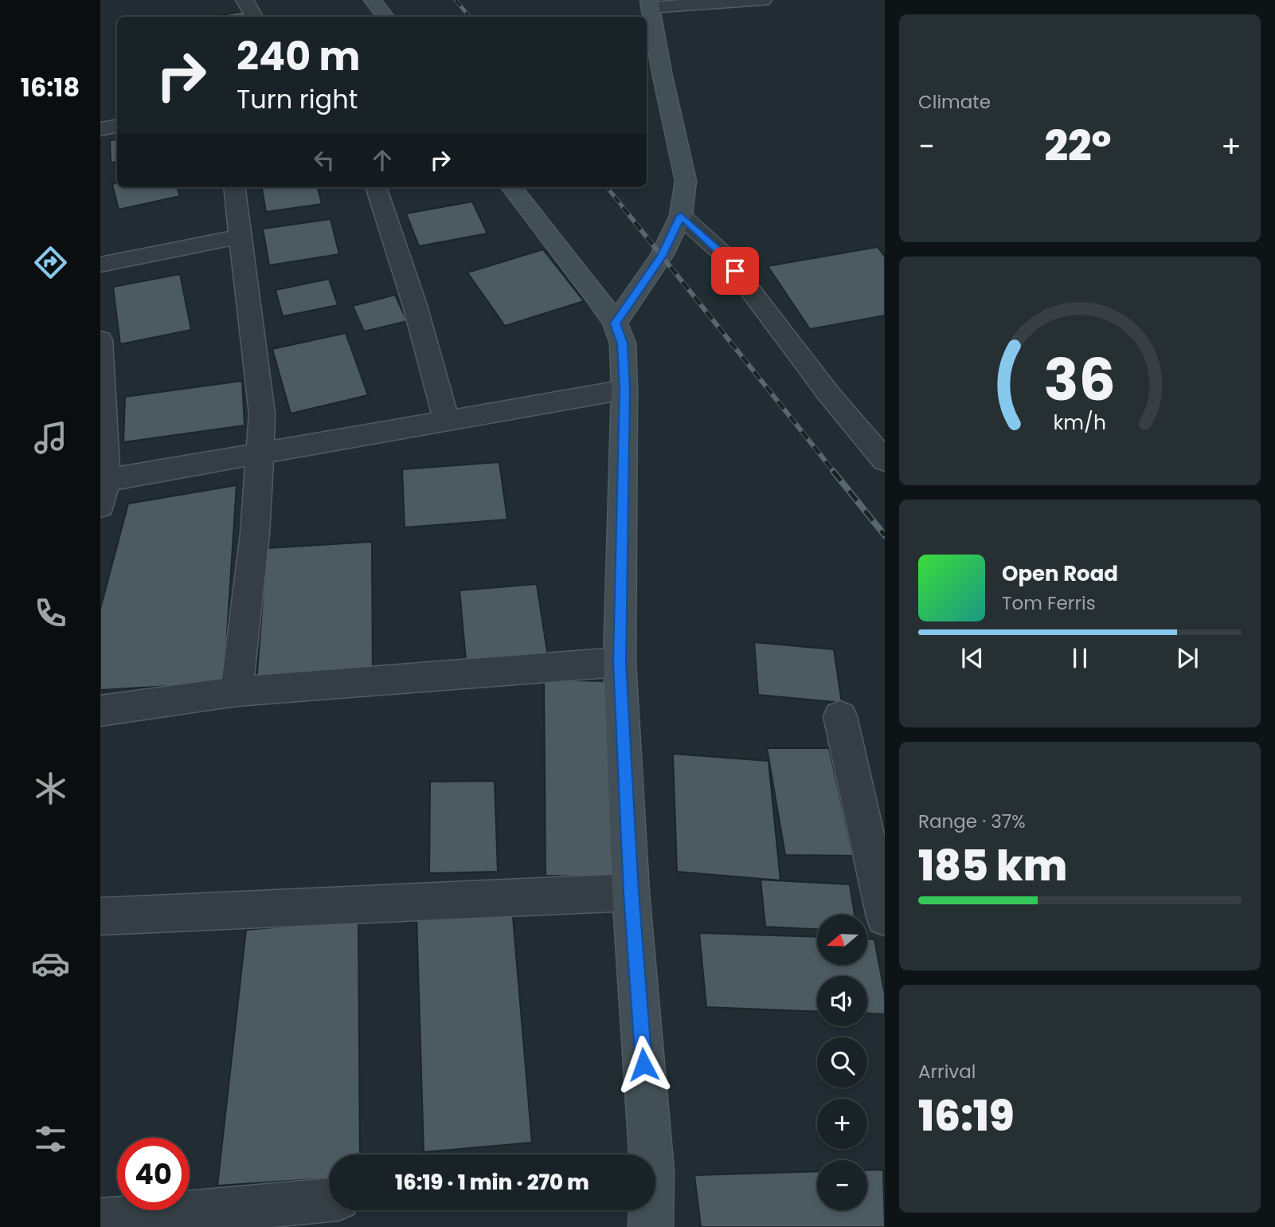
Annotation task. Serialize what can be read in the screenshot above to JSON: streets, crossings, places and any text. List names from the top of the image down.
{
  "north": "left",
  "page": {
    "tabs": "16:18",
    "tile": [
      "Climate",
      ["Range · 37%", "185 km"],
      ["Arrival", "16:19"]
    ],
    "turn": ["240 m", "Turn right"],
    "heat": ["−", "22°", "+"],
    "song": ["Open Road", "Tom Ferris"],
    "map_buttons": ["+", "−"],
    "limit": "40",
    "trip": "16:19 · 1 min · 270 m",
    "gauge": ["36", "km/h"]
  }
}
